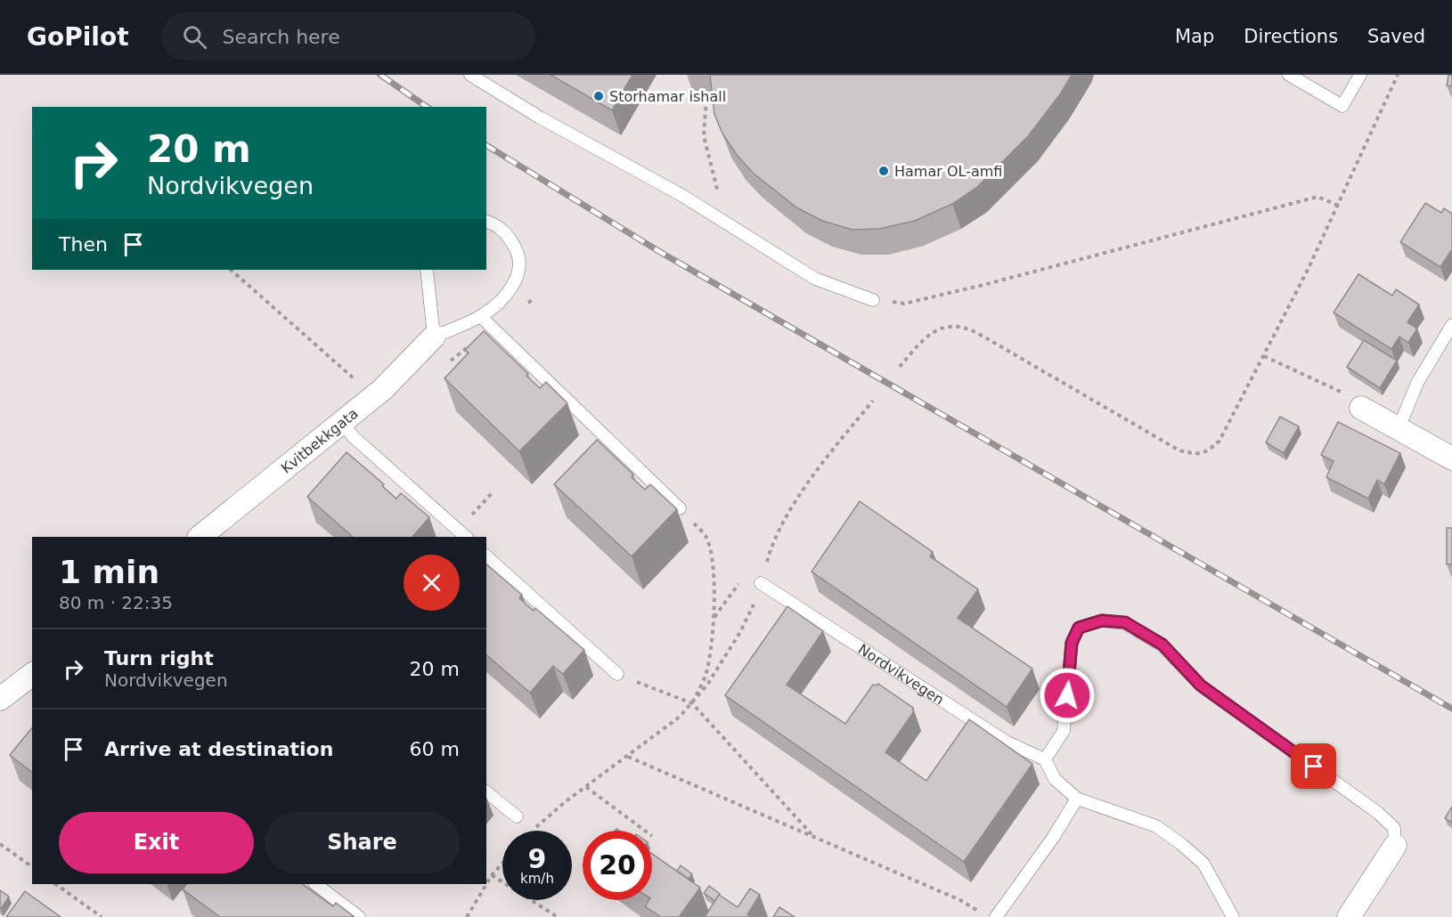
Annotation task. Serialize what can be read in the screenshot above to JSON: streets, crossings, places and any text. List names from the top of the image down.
{
  "streets": {
    "street": ["Kvitbekkgata"],
    "lane": ["Nordvikvegen"]
  },
  "places": ["Storhamar ishall", "Hamar OL-amfi"],
  "page": {
    "header": "GoPilot",
    "search": "Search here",
    "nav": ["Map", "Directions", "Saved"],
    "turn": ["20 m", "Nordvikvegen"],
    "then": "Then",
    "heading": ["1 min", "80 m · 22:35"],
    "list": [
      {
        "name": "Turn right",
        "note": "Nordvikvegen",
        "value": "20 m"
      },
      {
        "name": "Arrive at destination",
        "value": "60 m"
      }
    ],
    "buttons": ["Exit", "Share"],
    "speed": "9 km/h",
    "limit": "20"
  }
}
